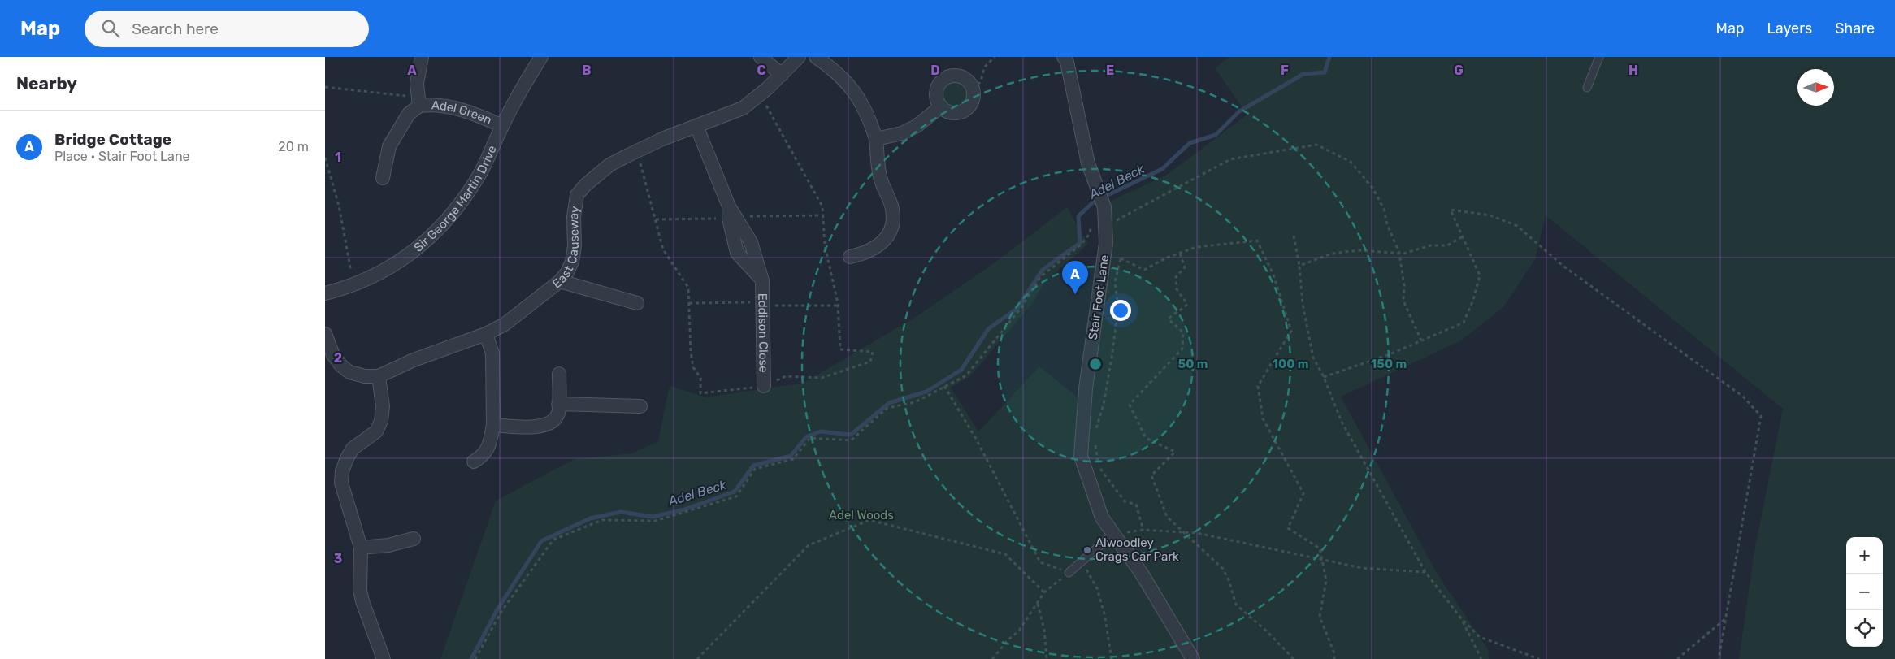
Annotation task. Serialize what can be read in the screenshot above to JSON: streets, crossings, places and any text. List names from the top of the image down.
{
  "streets": {
    "street": [
      "Adel Green",
      "Sir George Martin Drive",
      "East Causeway",
      "Stair Foot Lane",
      "Eddison Close"
    ]
  },
  "crossings": [
    ["Adel Green", "Sir George Martin Drive"],
    ["East Causeway", "Eddison Close"]
  ],
  "water": ["Adel Beck"],
  "parks": ["Adel Woods"],
  "places": ["Alwoodley Crags Car Park"],
  "north": "right",
  "page": {
    "header": "Map",
    "search": "Search here",
    "nav": ["Map", "Layers", "Share"],
    "heading": "Nearby",
    "list": [
      {
        "mark": "A",
        "name": "Bridge Cottage",
        "note": "Place · Stair Foot Lane",
        "value": "20 m"
      }
    ],
    "pins": "A",
    "map_buttons": ["+", "−"]
  },
  "grid": {
    "columns": [
      "A",
      "B",
      "C",
      "D",
      "E",
      "F",
      "G",
      "H"
    ],
    "rows": ["1", "2", "3"]
  },
  "rings": ["50 m", "100 m", "150 m"]
}
